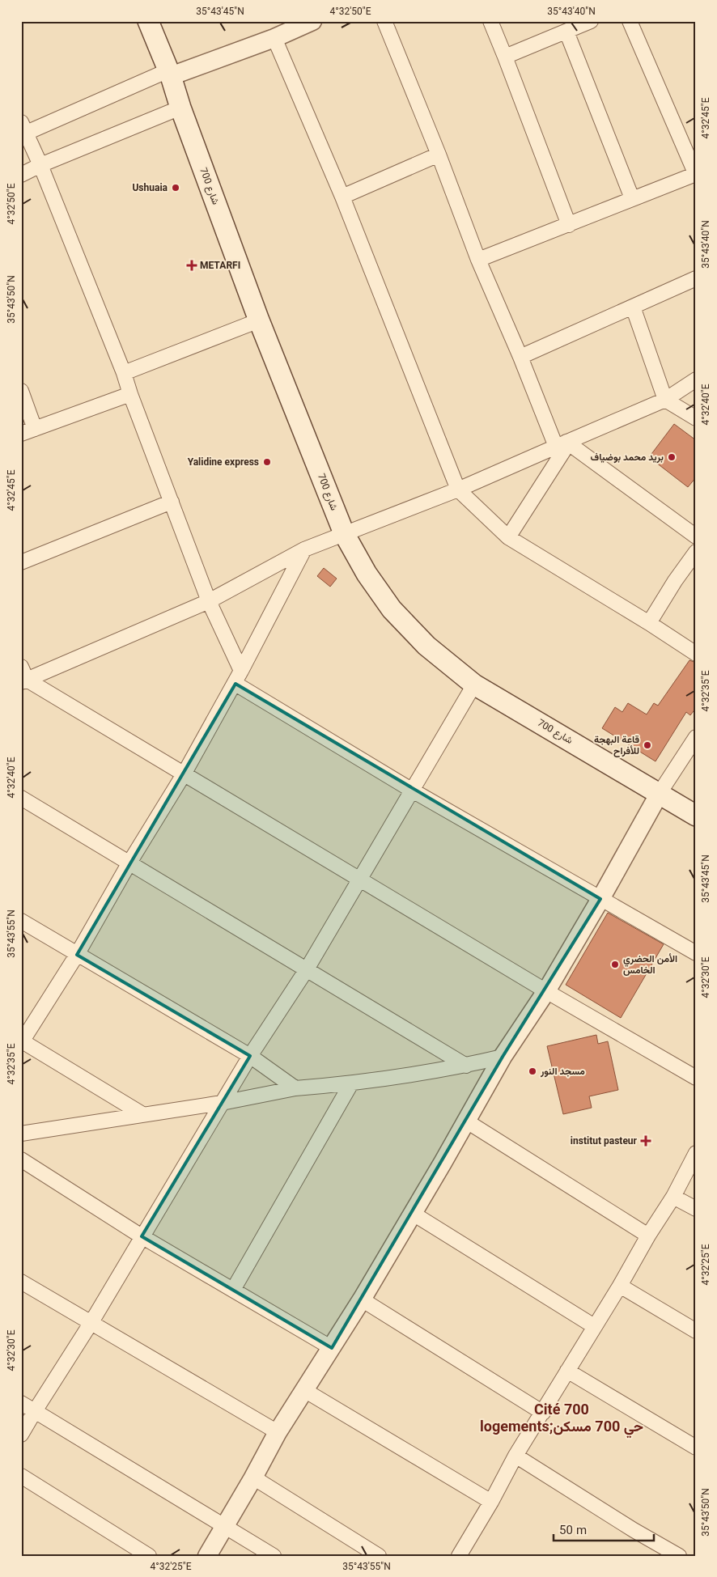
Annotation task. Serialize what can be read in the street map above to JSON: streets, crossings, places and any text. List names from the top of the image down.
{
  "streets": {
    "main road": ["شارع 700"]
  },
  "districts": ["Cité 700 logements;حي 700 مسكن"],
  "places": {
    "other": [
      "Ushuaia",
      "بريد محمد بوضياف",
      "Yalidine express",
      "قاعة البهجة للأفراح",
      "الأمن الحضري الخامس",
      "مسجد النور"
    ],
    "health": ["METARFI", "institut pasteur"]
  },
  "scale_bar": "50 m",
  "coordinates": [
    "35°43'45\"N",
    "4°32'50\"E",
    "35°43'40\"N",
    "4°32'45\"E",
    "35°43'50\"N",
    "4°32'40\"E",
    "4°32'35\"E",
    "35°43'55\"N",
    "4°32'30\"E",
    "4°32'25\"E"
  ]
}
